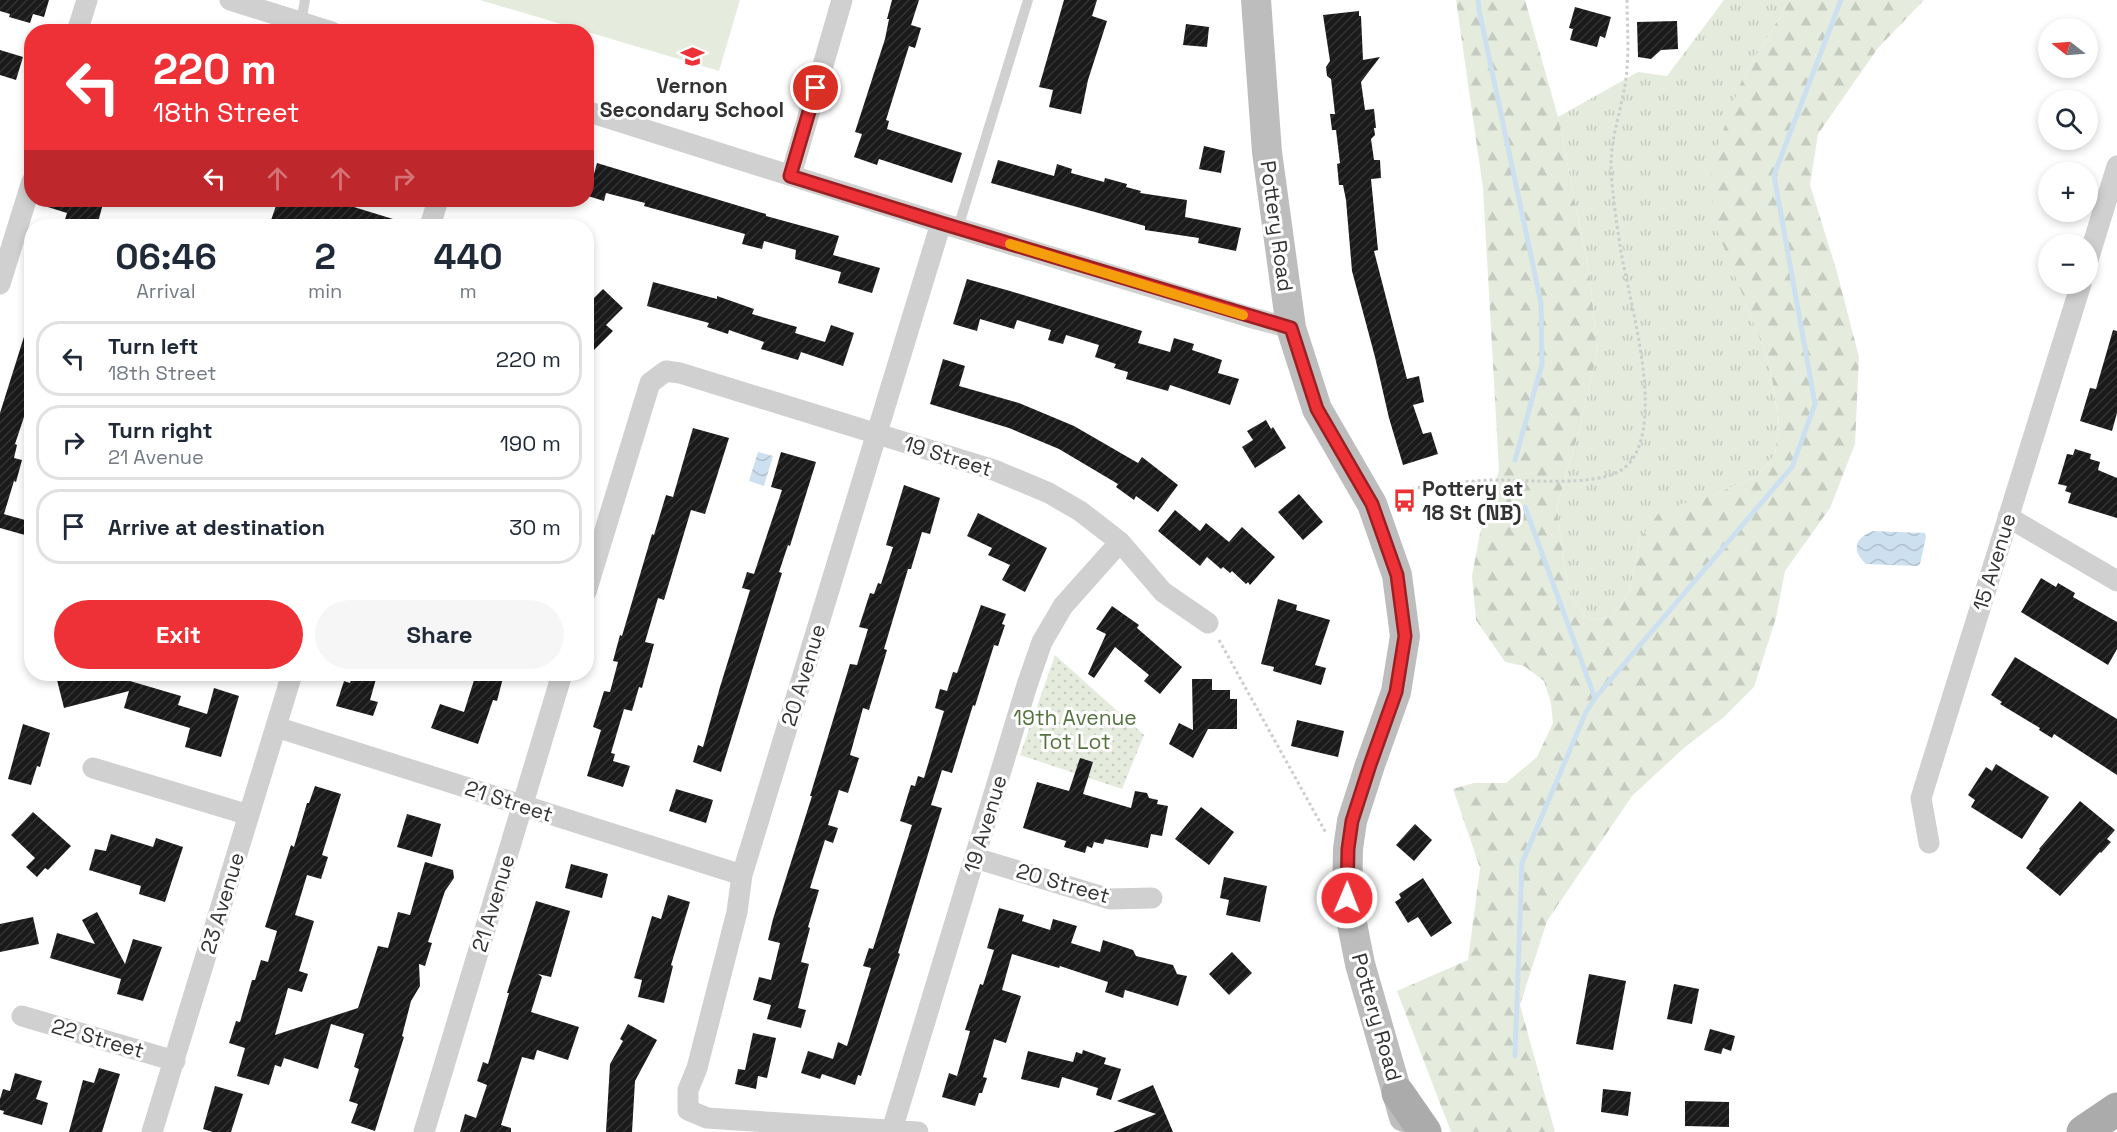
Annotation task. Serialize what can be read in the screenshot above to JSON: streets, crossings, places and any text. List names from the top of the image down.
{
  "streets": {
    "street": [
      "Pottery Road",
      "19 Street",
      "15 Avenue",
      "20 Avenue",
      "21 Street",
      "19 Avenue",
      "20 Street",
      "23 Avenue",
      "21 Avenue",
      "22 Street"
    ]
  },
  "crossings": [
    ["19 Street", "20 Avenue"],
    ["19 Street", "19 Avenue"],
    ["20 Avenue", "21 Street"],
    ["20 Avenue", "19 Avenue"],
    ["21 Street", "23 Avenue"],
    ["21 Street", "21 Avenue"],
    ["19 Avenue", "20 Street"],
    ["23 Avenue", "22 Street"]
  ],
  "parks": ["19th Avenue Tot Lot"],
  "places": {
    "school or university": ["Vernon Secondary School"],
    "bus stop": ["Pottery at 18 St (NB)"]
  },
  "north": "left",
  "page": {
    "map_buttons": ["+", "−"],
    "turn": ["220 m", "18th Street"],
    "eta": [
      "06:46",
      "Arrival",
      "2",
      "min",
      "440",
      "m"
    ],
    "list": [
      {
        "name": "Turn left",
        "note": "18th Street",
        "value": "220 m"
      },
      {
        "name": "Turn right",
        "note": "21 Avenue",
        "value": "190 m"
      },
      {
        "name": "Arrive at destination",
        "value": "30 m"
      }
    ],
    "buttons": ["Exit", "Share"]
  }
}
